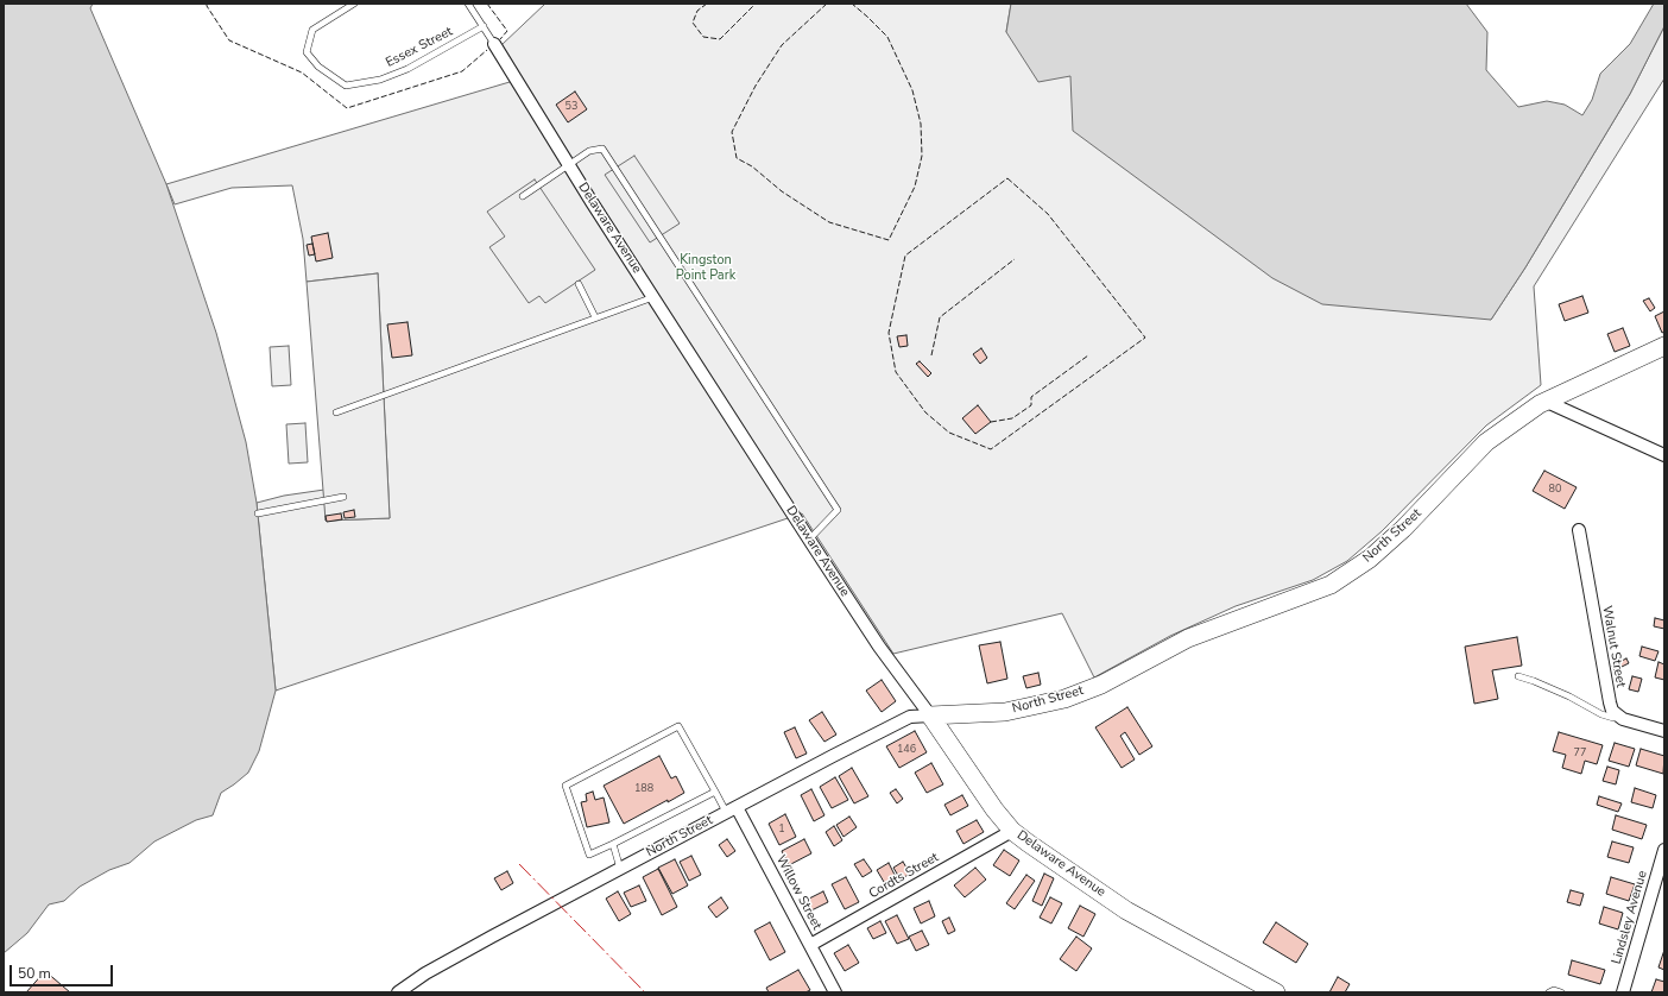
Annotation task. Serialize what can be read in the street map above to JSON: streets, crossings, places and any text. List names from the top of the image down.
{
  "streets": {
    "street": [
      "Delaware Avenue",
      "North Street",
      "Walnut Street",
      "Cordts Street",
      "Willow Street",
      "Lindsley Avenue"
    ],
    "lane": ["Essex Street"]
  },
  "crossings": [
    ["Essex Street", "Delaware Avenue"],
    ["Delaware Avenue", "North Street"],
    ["Delaware Avenue", "Cordts Street"],
    ["North Street", "Willow Street"],
    ["Cordts Street", "Willow Street"]
  ],
  "parks": ["Kingston Point Park"],
  "house_numbers": [
    "53",
    "80",
    "146",
    "77",
    "188",
    "1"
  ],
  "scale_bar": "50 m"
}
